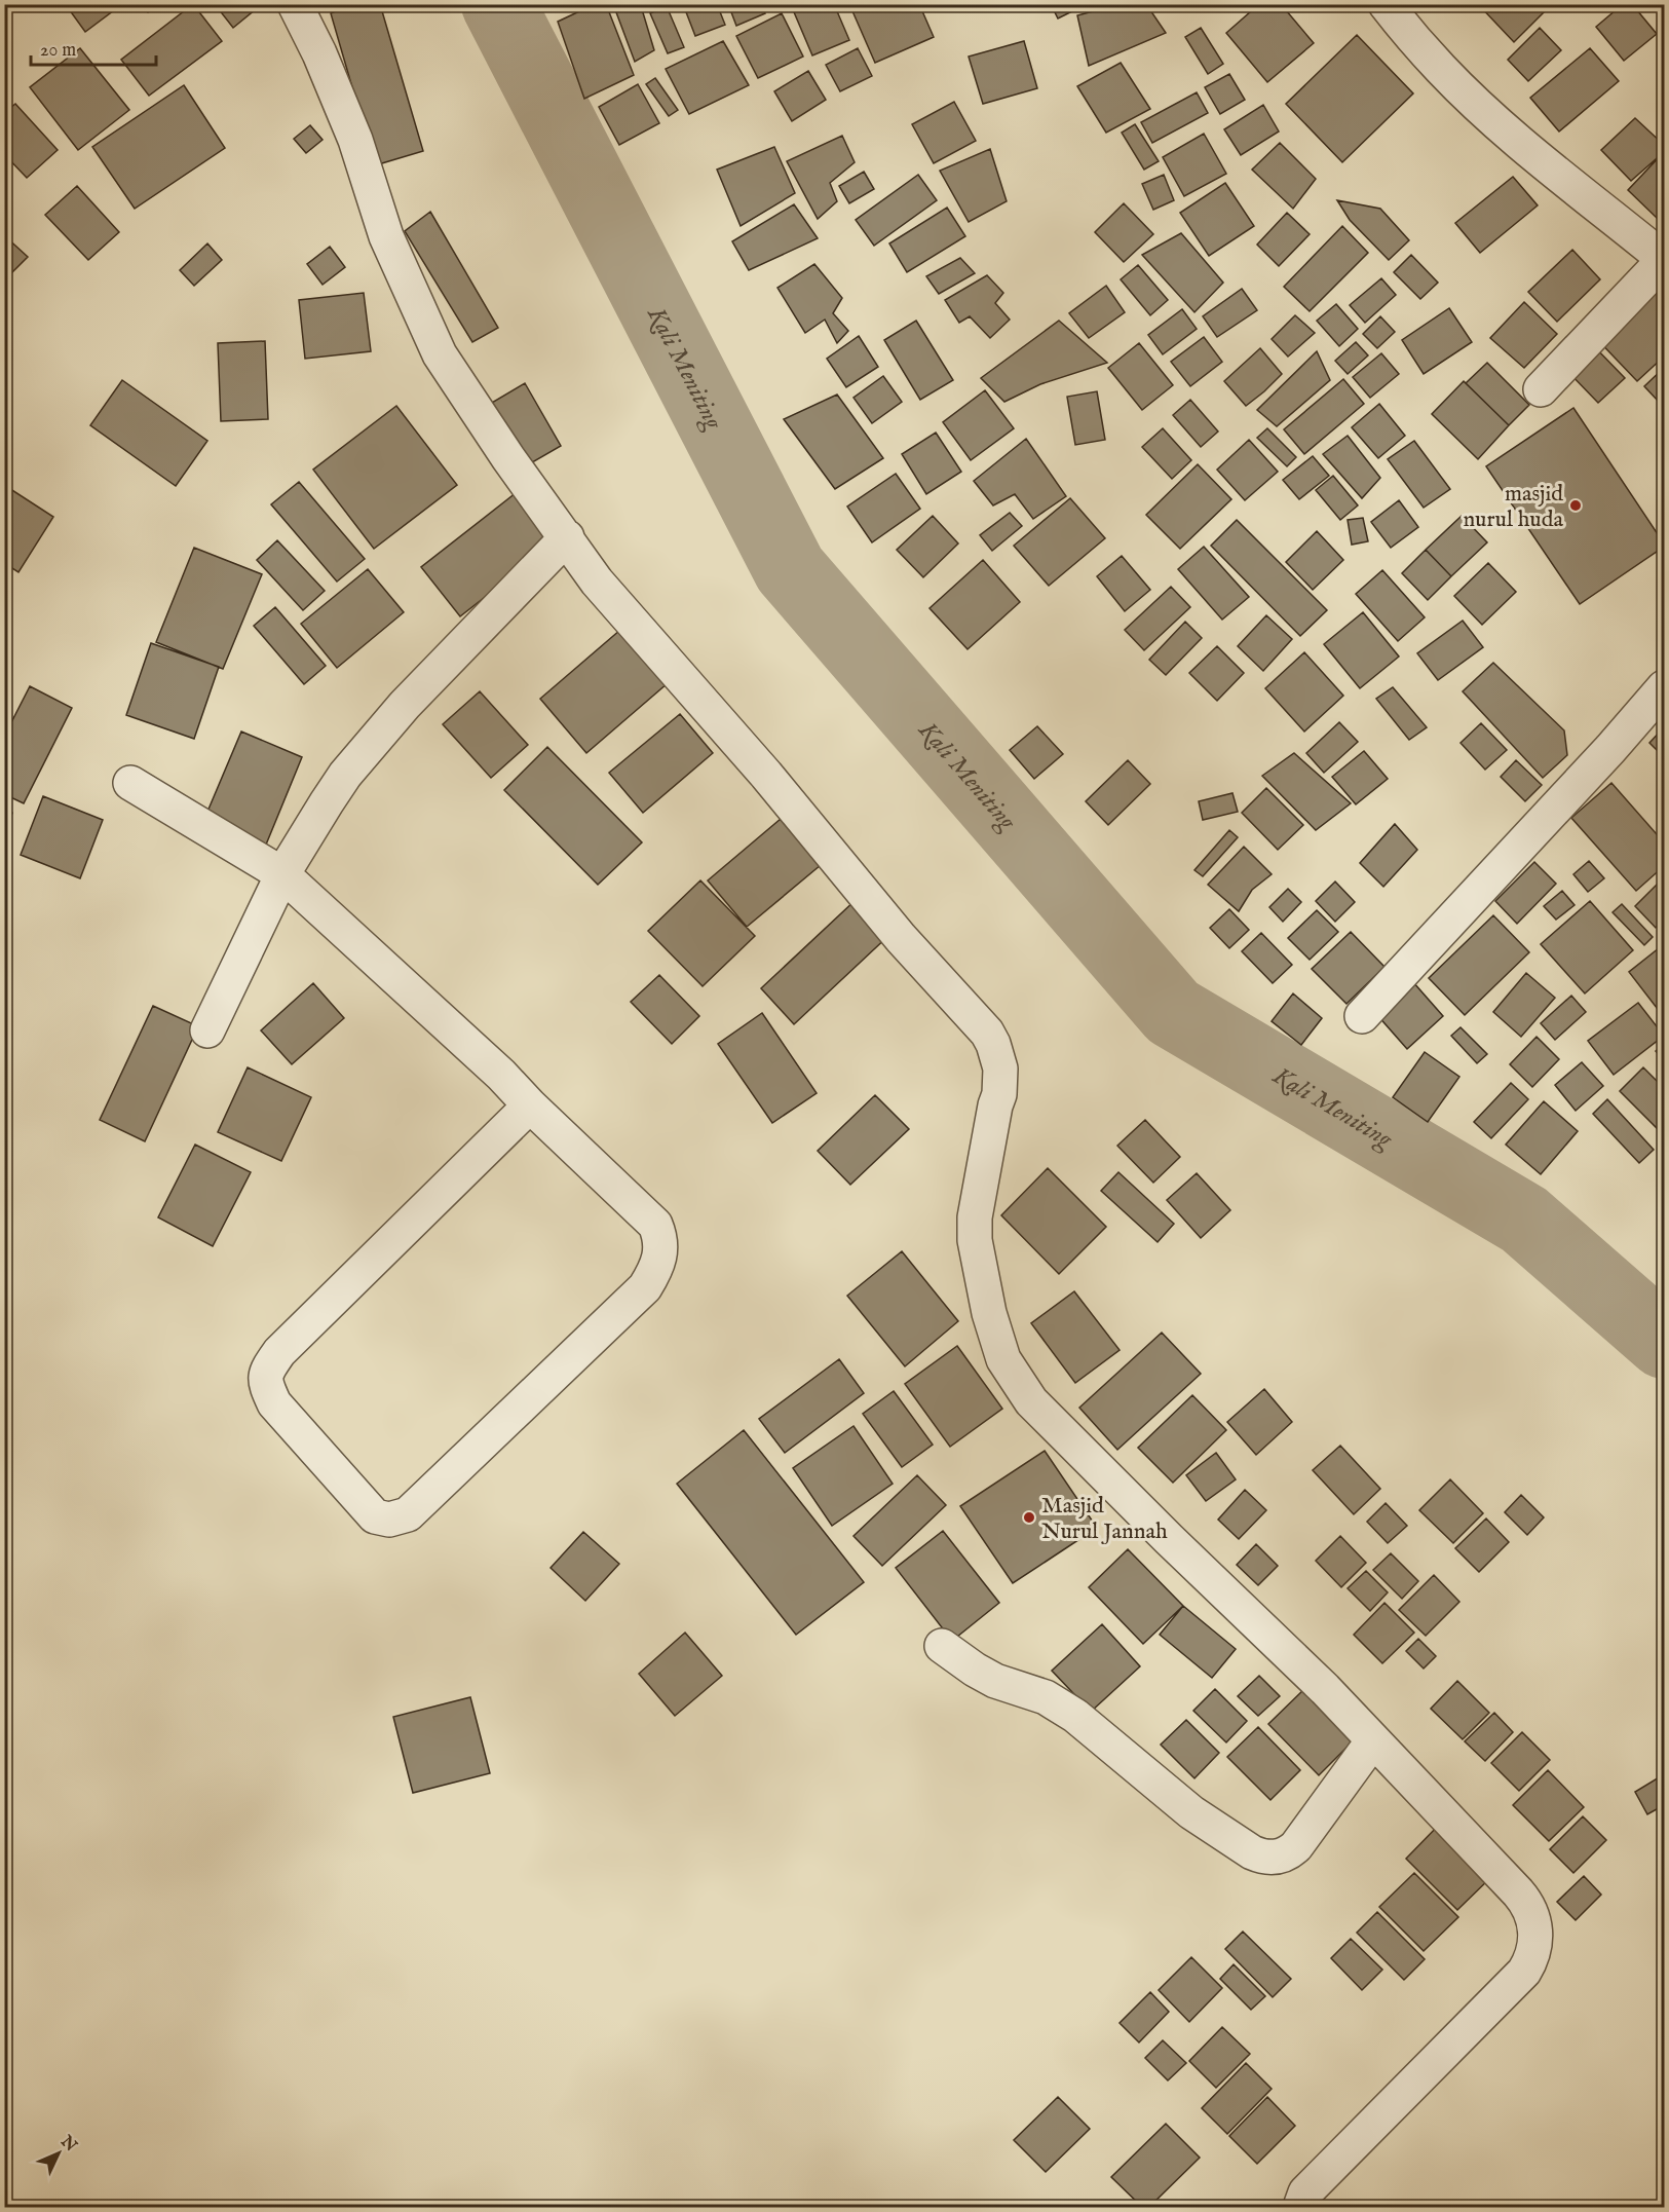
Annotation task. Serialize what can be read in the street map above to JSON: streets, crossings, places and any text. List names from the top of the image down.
{
  "water": ["Kali Meniting"],
  "places": ["masjid nurul huda", "Masjid Nurul Jannah"],
  "scale_bar": "20 m",
  "north": "top right"
}
